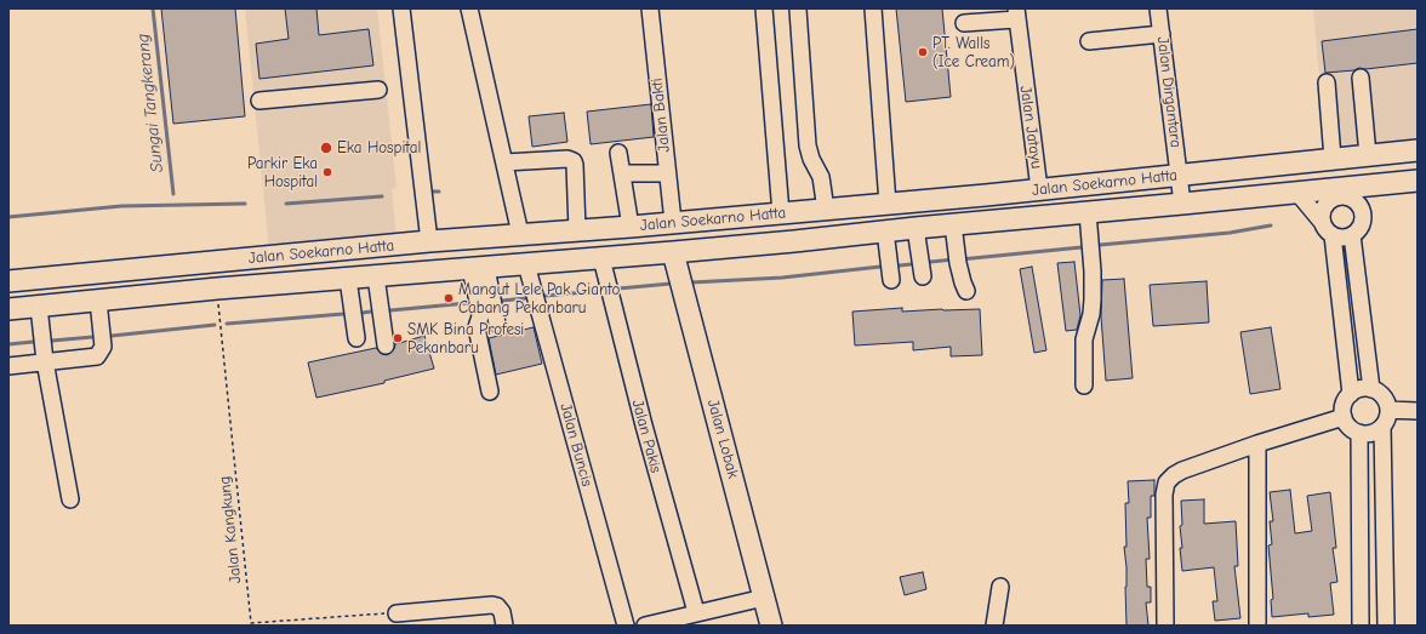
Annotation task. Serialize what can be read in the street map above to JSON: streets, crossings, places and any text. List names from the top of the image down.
{
  "streets": {
    "main road": ["Jalan Soekarno Hatta", "Jalan Lobak"],
    "street": [
      "Jalan Dirgantara",
      "Jalan Bakti",
      "Jalan Jatayu",
      "Jalan Pakis",
      "Jalan Buncis"
    ],
    "path": ["Jalan Kangkung"]
  },
  "crossings": [
    ["Jalan Dirgantara", "Jalan Soekarno Hatta"],
    ["Jalan Bakti", "Jalan Soekarno Hatta"],
    ["Jalan Jatayu", "Jalan Soekarno Hatta"],
    ["Jalan Soekarno Hatta", "Jalan Pakis"],
    ["Jalan Soekarno Hatta", "Jalan Lobak"],
    ["Jalan Soekarno Hatta", "Jalan Buncis"],
    ["Jalan Soekarno Hatta", "Jalan Kangkung"]
  ],
  "water": ["Sungai Tangkerang"],
  "places": [
    "PT. Walls (Ice Cream)",
    "Eka Hospital",
    "Parkir Eka Hospital",
    "Mangut Lele Pak Gianto Cabang Pekanbaru",
    "SMK Bina Profesi Pekanbaru"
  ]
}
